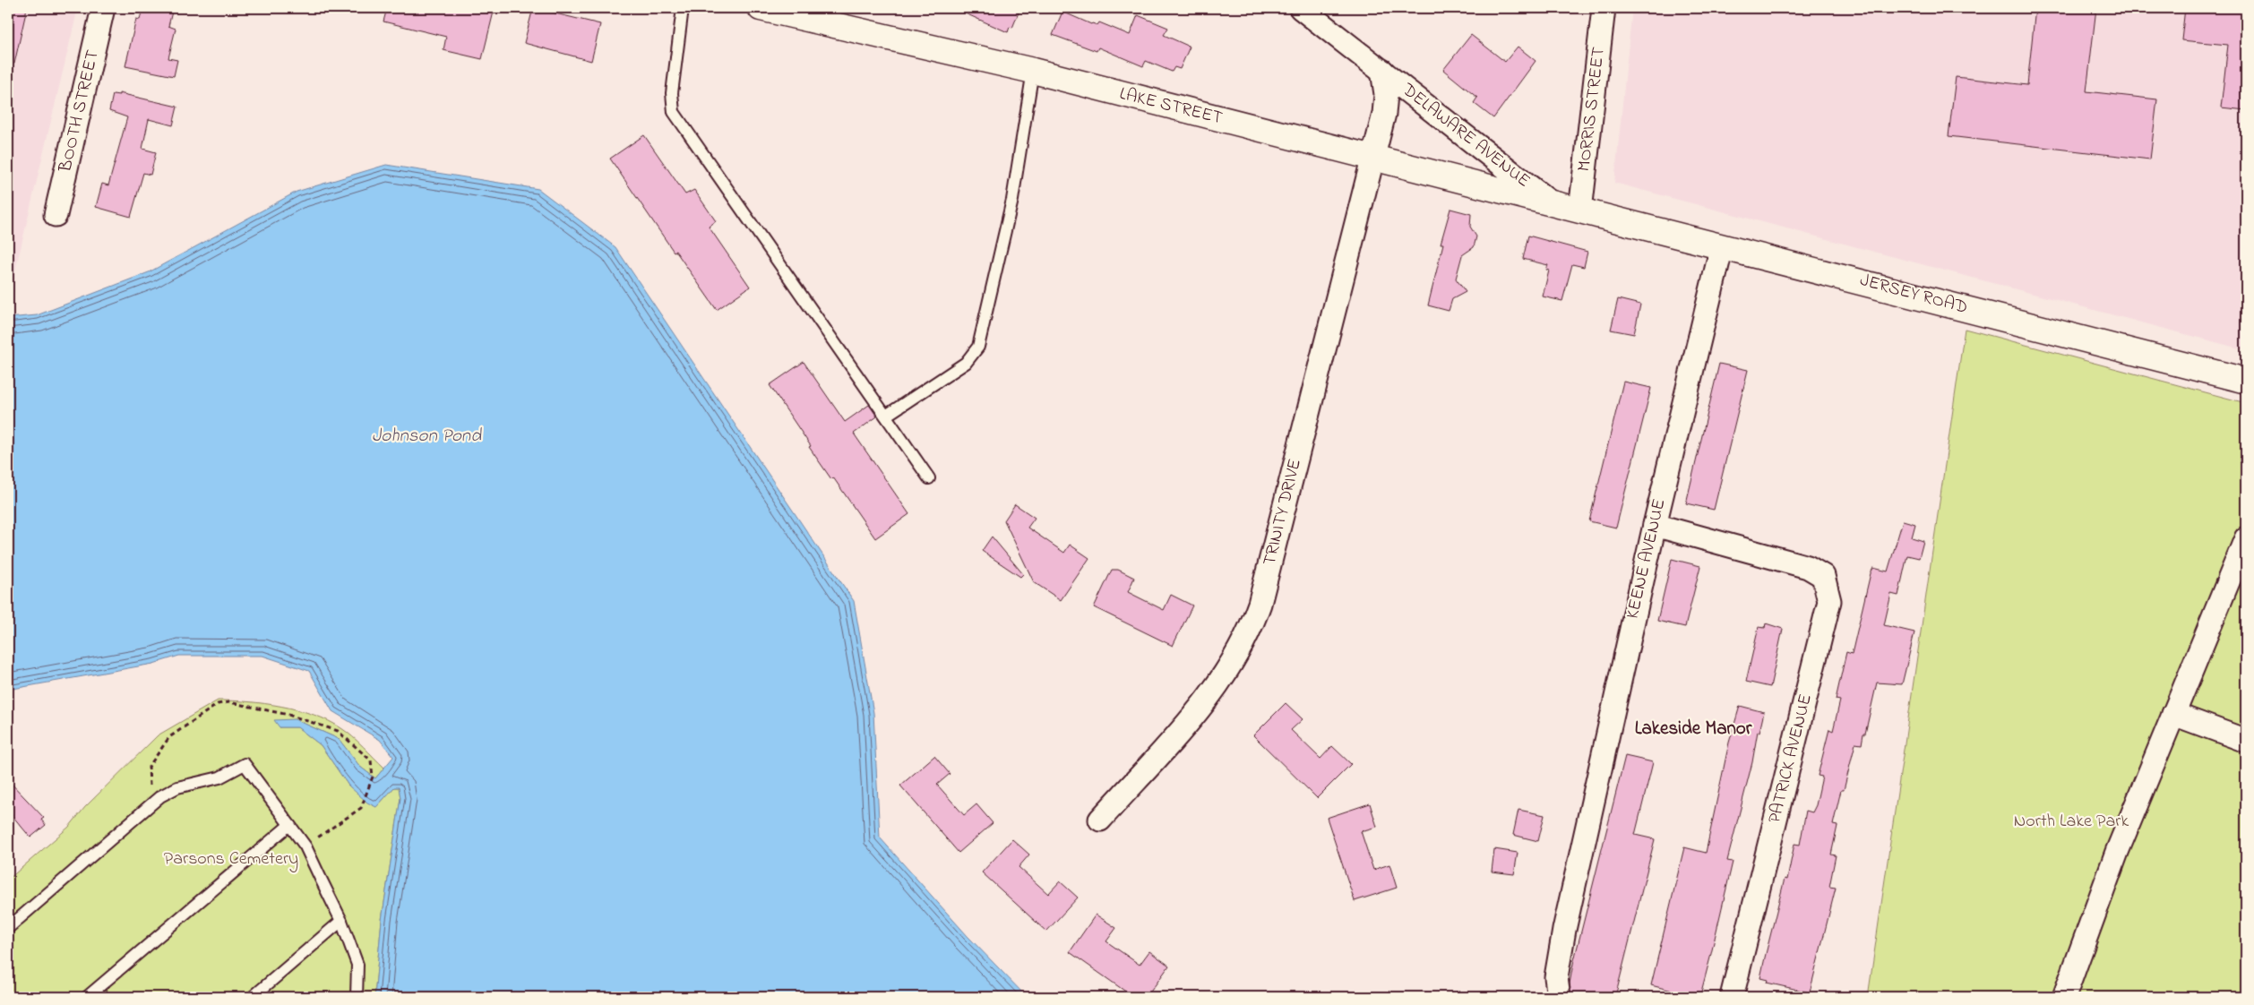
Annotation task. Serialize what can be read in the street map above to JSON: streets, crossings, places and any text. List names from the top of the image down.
{
  "streets": {
    "street": [
      "LAKE STREET",
      "MORRIS STREET",
      "BOOTH STREET",
      "DELAWARE AVENUE",
      "JERSEY ROAD",
      "TRINITY DRIVE",
      "KEENE AVENUE",
      "PATRICK AVENUE"
    ]
  },
  "crossings": [
    ["LAKE STREET", "MORRIS STREET"],
    ["LAKE STREET", "DELAWARE AVENUE"],
    ["LAKE STREET", "JERSEY ROAD"],
    ["LAKE STREET", "TRINITY DRIVE"],
    ["MORRIS STREET", "JERSEY ROAD"],
    ["DELAWARE AVENUE", "TRINITY DRIVE"],
    ["JERSEY ROAD", "KEENE AVENUE"],
    ["KEENE AVENUE", "PATRICK AVENUE"]
  ],
  "districts": ["Lakeside Manor"],
  "water": ["Johnson Pond"],
  "parks": ["North Lake Park", "Parsons Cemetery"]
}
